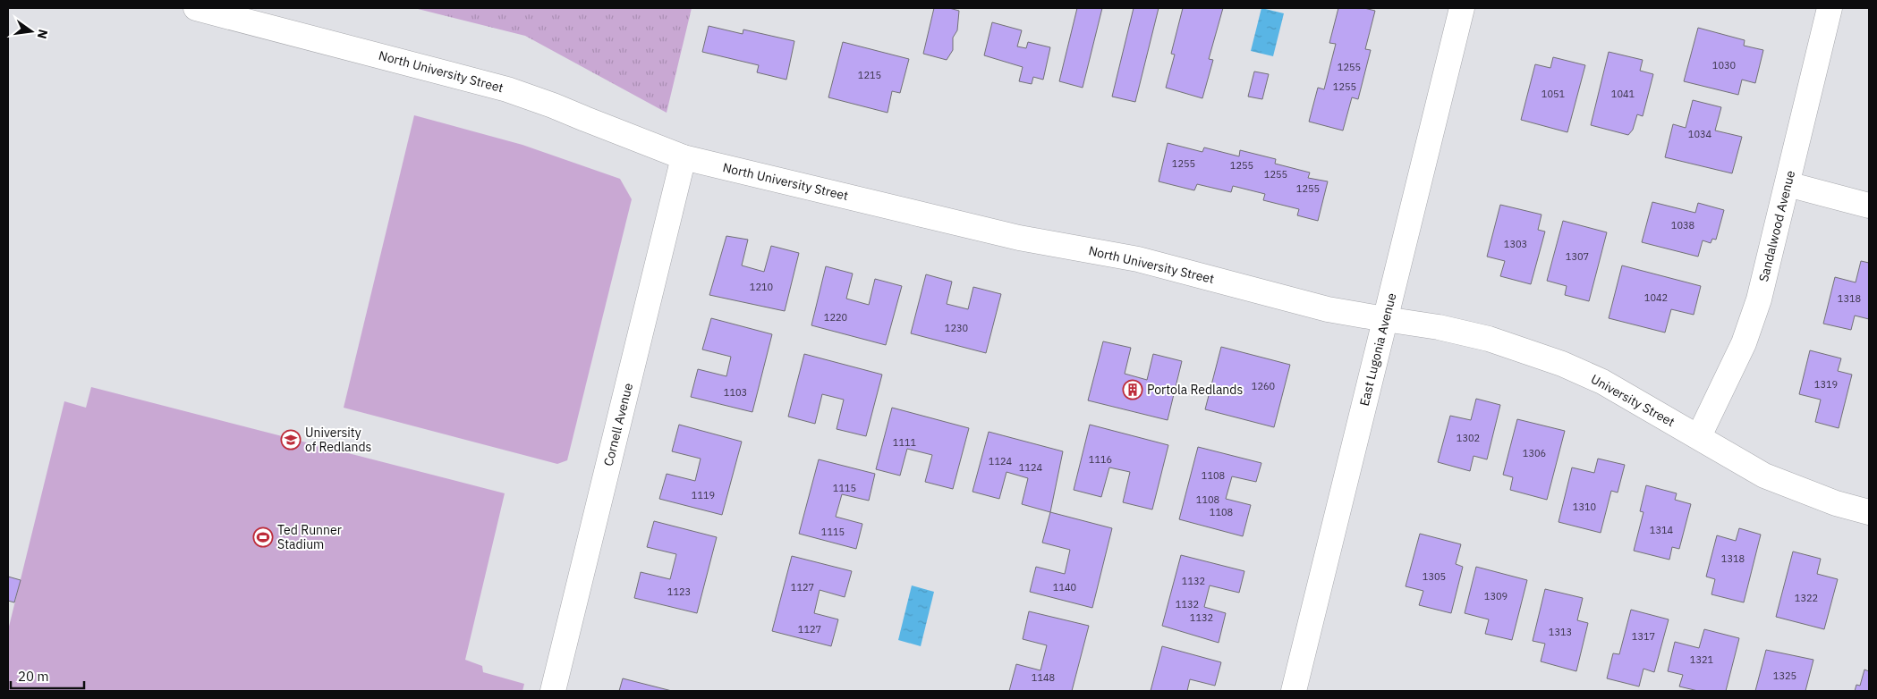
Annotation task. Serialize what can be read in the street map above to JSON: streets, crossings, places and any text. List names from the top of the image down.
{
  "streets": {
    "street": [
      "North University Street",
      "Sandalwood Avenue",
      "East Lugonia Avenue",
      "University Street",
      "Cornell Avenue"
    ]
  },
  "crossings": [
    ["North University Street", "East Lugonia Avenue"],
    ["North University Street", "University Street"],
    ["North University Street", "Cornell Avenue"],
    ["Sandalwood Avenue", "University Street"],
    ["East Lugonia Avenue", "University Street"]
  ],
  "places": {
    "building": ["Portola Redlands"],
    "school or university": ["University of Redlands"],
    "sports": ["Ted Runner Stadium"]
  },
  "house_numbers": [
    "1030",
    "1255",
    "1215",
    "1255",
    "1051",
    "1041",
    "1034",
    "1255",
    "1255",
    "1255",
    "1255",
    "1038",
    "1303",
    "1307",
    "1210",
    "1042",
    "1318",
    "1220",
    "1230",
    "1319",
    "1260",
    "1103",
    "1302",
    "1111",
    "1306",
    "1116",
    "1124",
    "1124",
    "1108",
    "1115",
    "1119",
    "1108",
    "1310",
    "1108",
    "1314",
    "1115",
    "1318",
    "1305",
    "1132",
    "1127",
    "1140",
    "1123",
    "1309",
    "1322",
    "1132",
    "1132",
    "1127",
    "1313",
    "1317",
    "1321",
    "1325",
    "1148"
  ],
  "scale_bar": "20 m",
  "north": "right"
}
